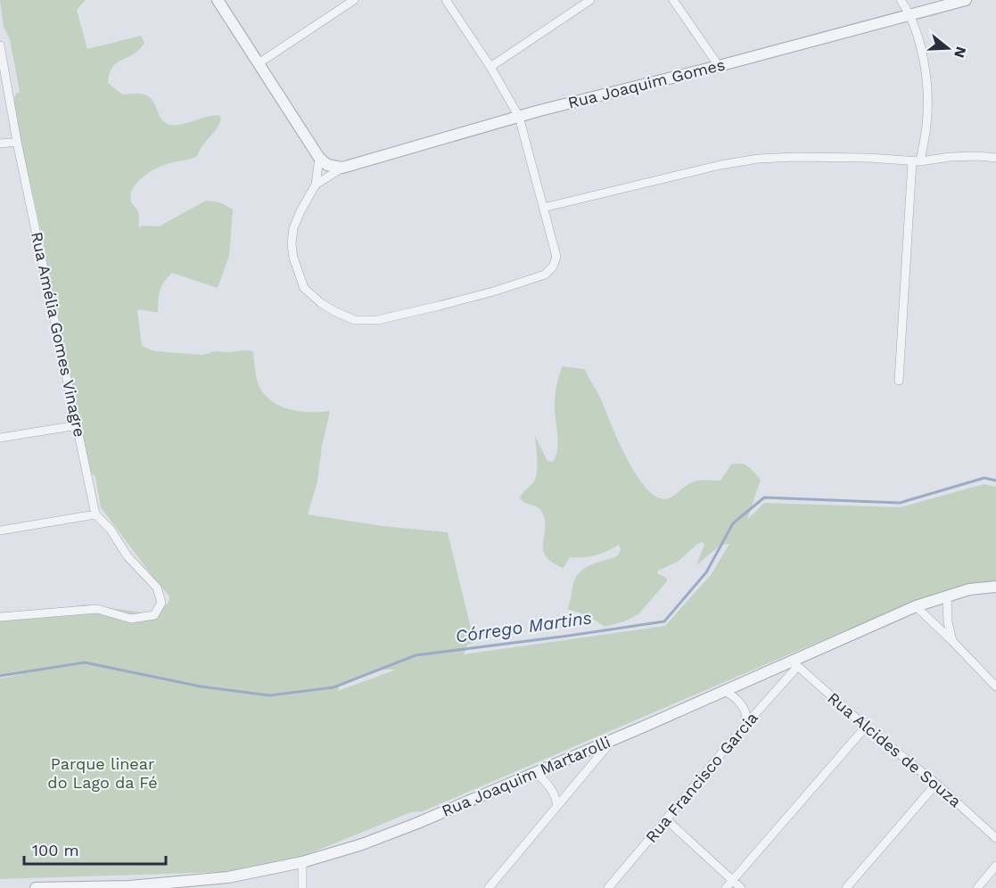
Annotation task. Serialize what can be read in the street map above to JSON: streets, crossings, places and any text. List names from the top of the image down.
{
  "streets": {
    "street": [
      "Rua Joaquim Gomes",
      "Rua Amélia Gomes Vinagre",
      "Rua Alcides de Souza",
      "Rua Joaquim Martarolli",
      "Rua Francisco Garcia"
    ]
  },
  "crossings": [
    ["Rua Alcides de Souza", "Rua Joaquim Martarolli"],
    ["Rua Alcides de Souza", "Rua Francisco Garcia"],
    ["Rua Joaquim Martarolli", "Rua Francisco Garcia"]
  ],
  "water": ["Córrego Martins"],
  "parks": ["Parque linear do Lago da Fé"],
  "scale_bar": "100 m",
  "north": "right"
}
